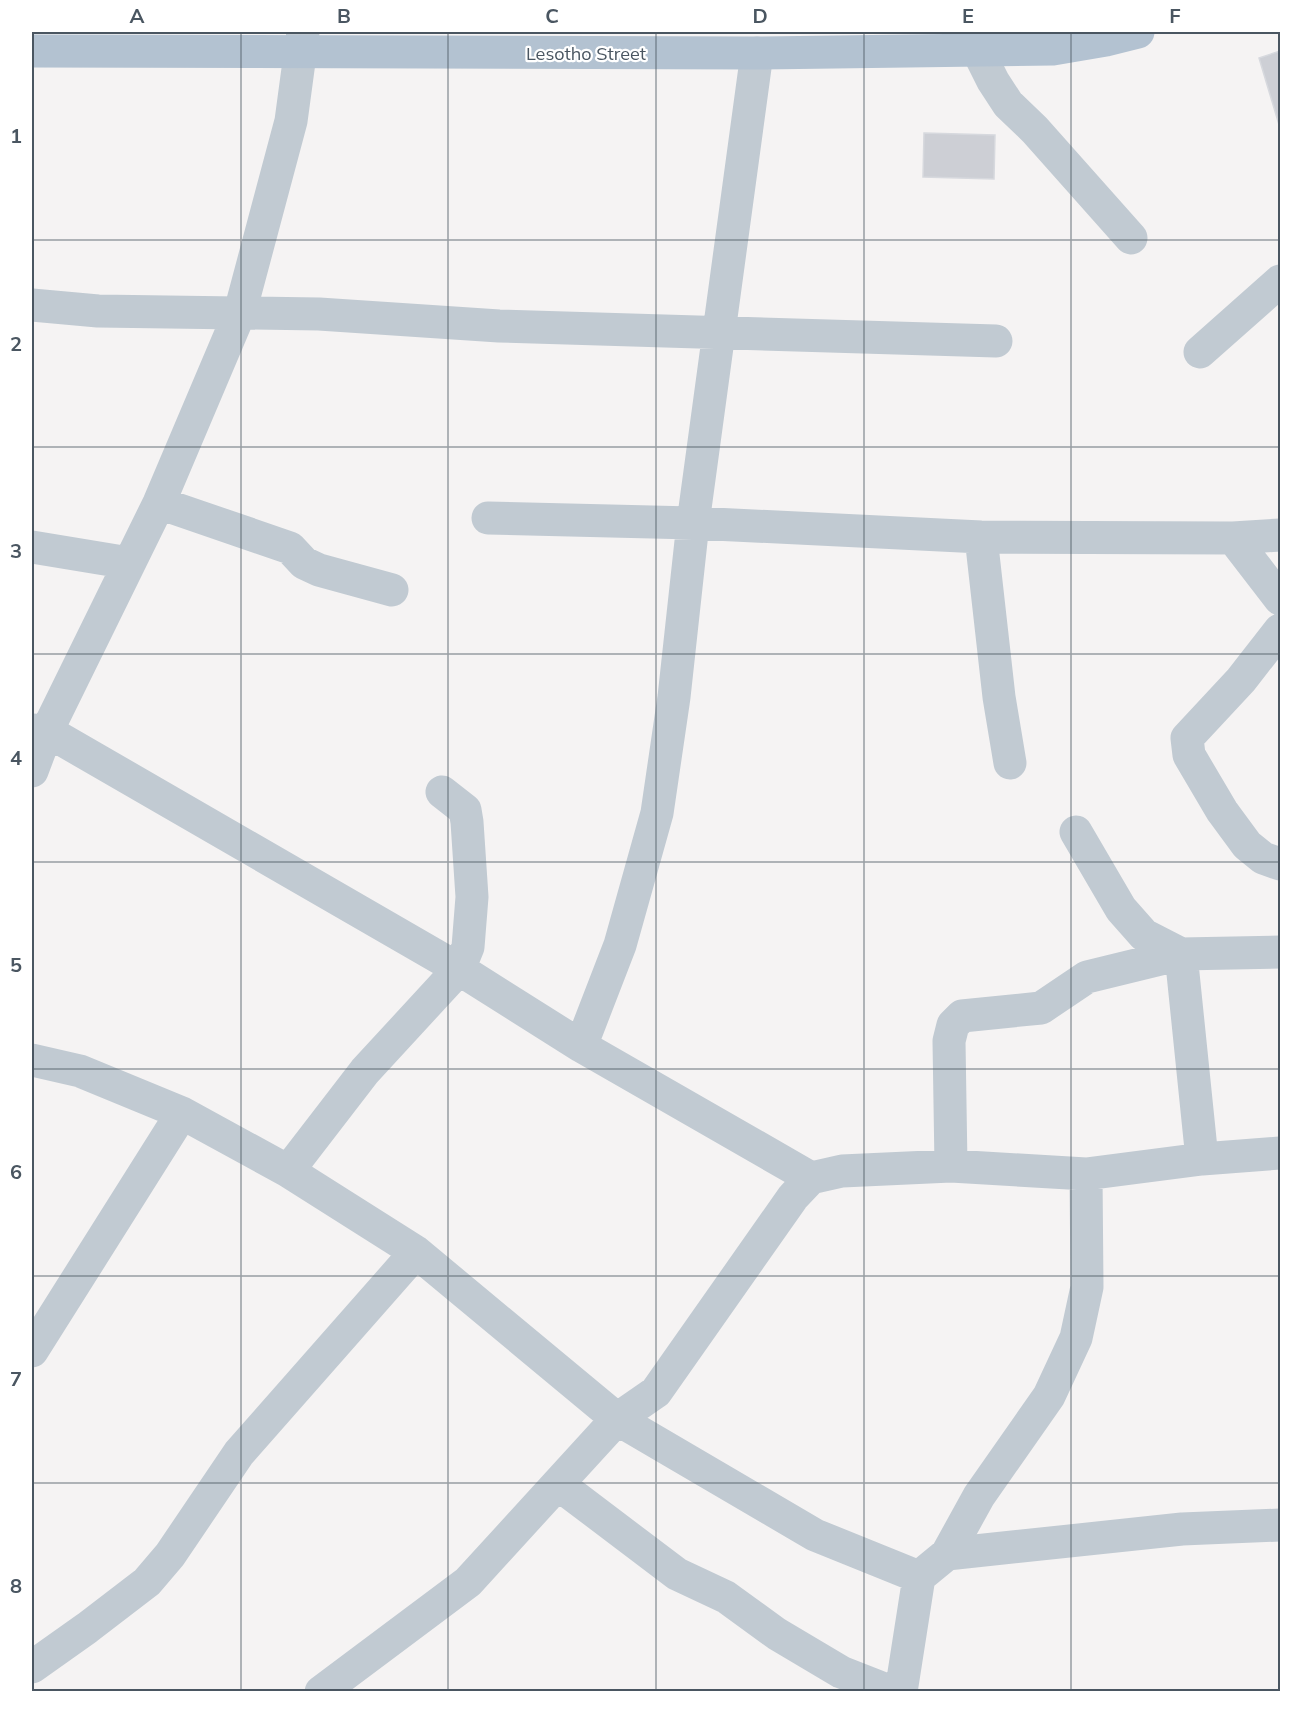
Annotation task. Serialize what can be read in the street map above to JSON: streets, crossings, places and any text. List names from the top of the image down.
{
  "streets": {
    "main road": ["Lesotho Street"]
  },
  "grid": {
    "columns": [
      "A",
      "B",
      "C",
      "D",
      "E",
      "F"
    ],
    "rows": [
      "1",
      "2",
      "3",
      "4",
      "5",
      "6",
      "7",
      "8"
    ]
  }
}
